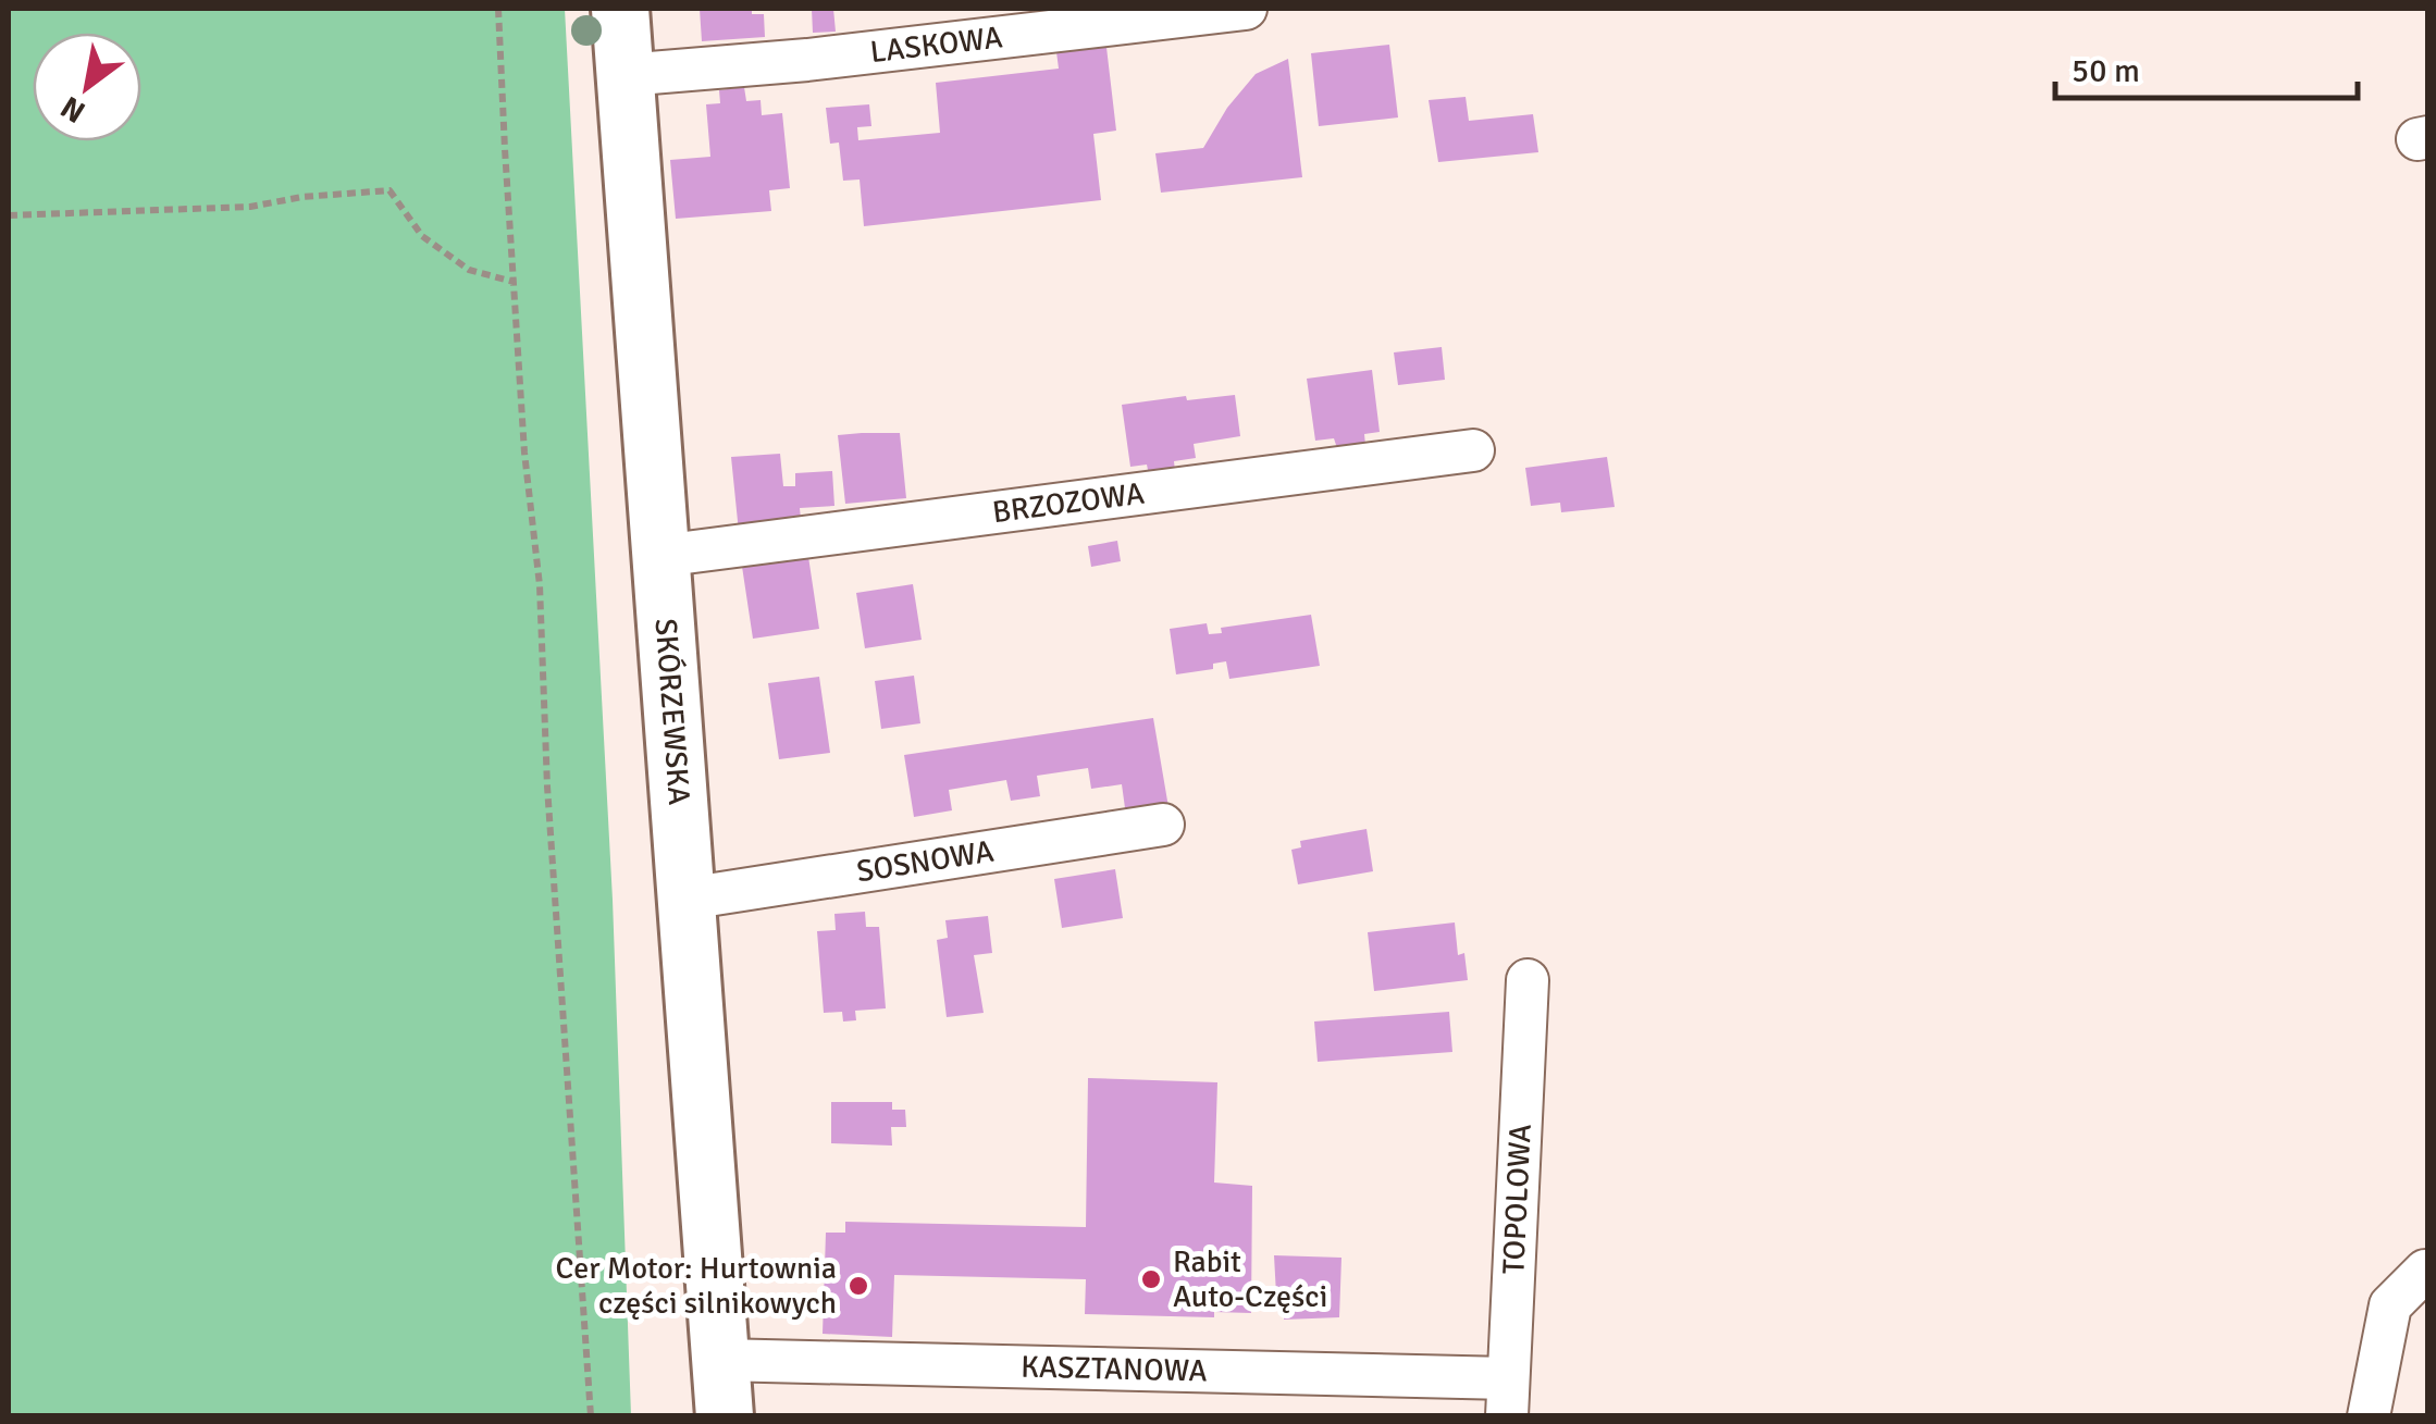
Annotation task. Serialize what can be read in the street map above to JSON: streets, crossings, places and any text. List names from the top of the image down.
{
  "streets": {
    "street": [
      "LASKOWA",
      "BRZOZOWA",
      "SKÓRZEWSKA",
      "SOSNOWA",
      "TOPOLOWA",
      "KASZTANOWA"
    ]
  },
  "crossings": [
    ["LASKOWA", "SKÓRZEWSKA"],
    ["BRZOZOWA", "SKÓRZEWSKA"],
    ["SKÓRZEWSKA", "SOSNOWA"],
    ["SKÓRZEWSKA", "KASZTANOWA"],
    ["TOPOLOWA", "KASZTANOWA"]
  ],
  "places": ["Rabit Auto-Części", "Cer Motor: Hurtownia części silnikowych"],
  "scale_bar": "50 m",
  "north": "bottom left"
}
